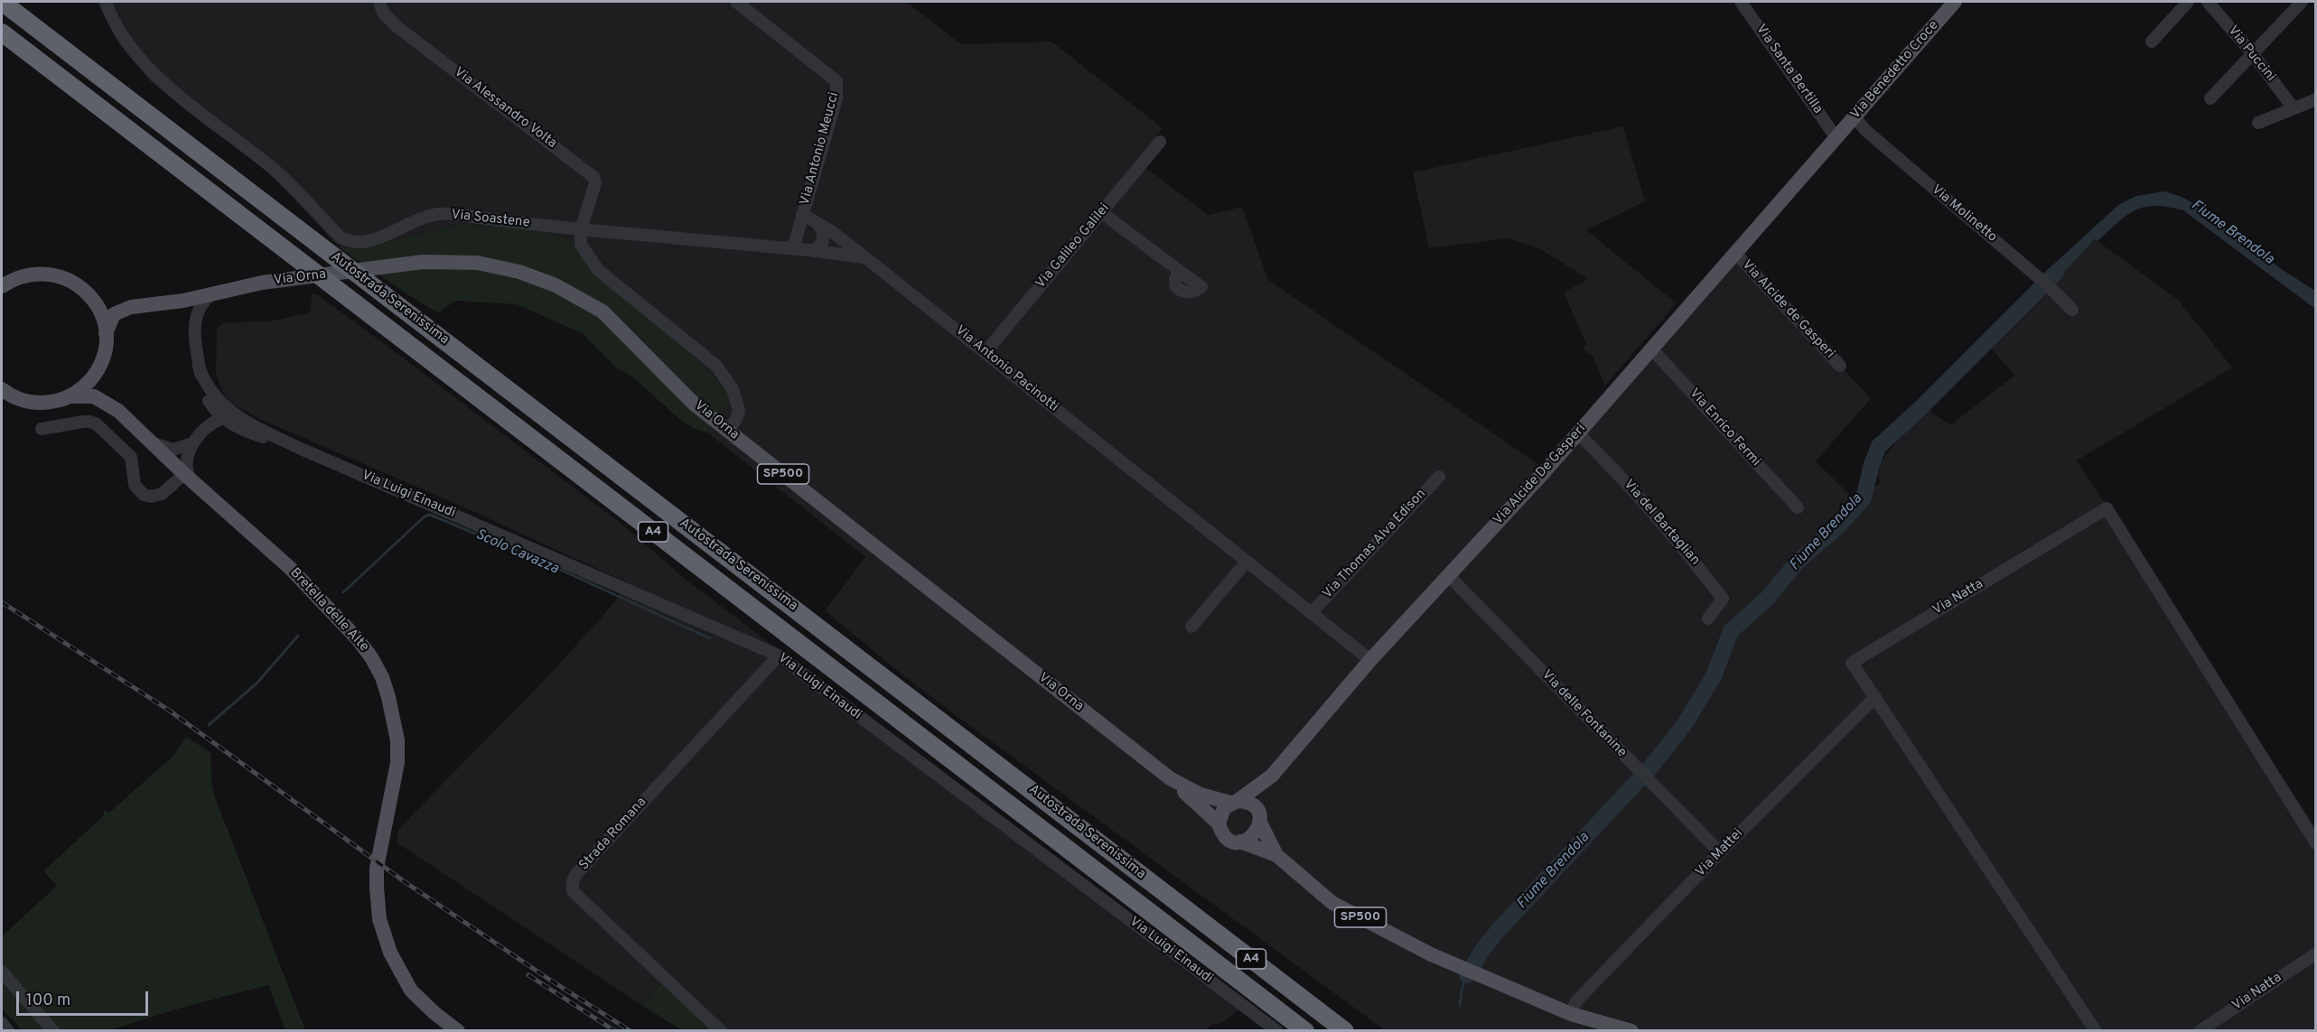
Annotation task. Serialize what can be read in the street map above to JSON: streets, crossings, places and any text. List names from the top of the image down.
{
  "streets": {
    "highway": ["Autostrada Serenissima", "A4"],
    "main road": [
      "Via Benedetto Croce",
      "Via Orna",
      "SP500",
      "Via Alcide De Gasperi",
      "Bretella delle Alte"
    ],
    "street": [
      "Via Puccini",
      "Via Santa Bertilla",
      "Via Alessandro Volta",
      "Via Antonio Meucci",
      "Via Molinetto",
      "Via Soastene",
      "Via Galileo Galilei",
      "Via Alcide de Gasperi",
      "Via Antonio Pacinotti",
      "Via Enrico Fermi",
      "Via Luigi Einaudi",
      "Via del Bartaglian",
      "Via Thomas Alva Edison",
      "Via Natta",
      "Via delle Fontanine",
      "Strada Romana",
      "Via Mattei"
    ]
  },
  "crossings": [
    ["Via Santa Bertilla", "Via Benedetto Croce"],
    ["Via Santa Bertilla", "Via Alcide De Gasperi"],
    ["Via Benedetto Croce", "Via Molinetto"],
    ["Via Benedetto Croce", "Via Alcide De Gasperi"],
    ["Via Alessandro Volta", "Via Soastene"],
    ["Via Antonio Meucci", "Via Antonio Pacinotti"],
    ["Via Galileo Galilei", "Via Antonio Pacinotti"],
    ["Via Orna", "SP500"],
    ["Via Orna", "Via Alcide De Gasperi"],
    ["Via Orna", "Via Luigi Einaudi"],
    ["Via Orna", "Bretella delle Alte"],
    ["Via Alcide de Gasperi", "Via Alcide De Gasperi"],
    ["Via Antonio Pacinotti", "Via Alcide De Gasperi"],
    ["Via Antonio Pacinotti", "Via Thomas Alva Edison"],
    ["Via Enrico Fermi", "Via Alcide De Gasperi"],
    ["SP500", "Via Alcide De Gasperi"],
    ["SP500", "Via Mattei"],
    ["Via Alcide De Gasperi", "Via del Bartaglian"],
    ["Via Alcide De Gasperi", "Via delle Fontanine"],
    ["Via Luigi Einaudi", "Bretella delle Alte"],
    ["Via Luigi Einaudi", "Strada Romana"],
    ["Via Natta", "Via Mattei"],
    ["Via delle Fontanine", "Via Mattei"]
  ],
  "water": ["Fiume Brendola", "Scolo Cavazza"],
  "scale_bar": "100 m"
}
